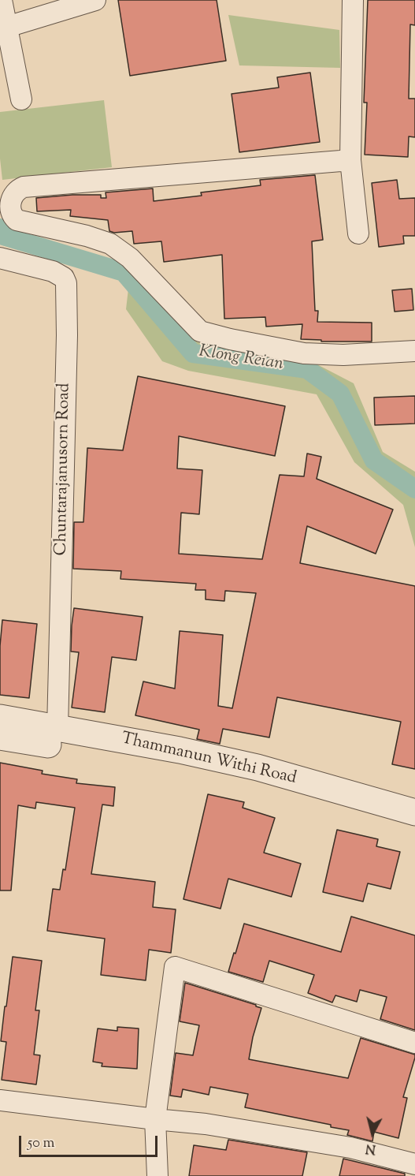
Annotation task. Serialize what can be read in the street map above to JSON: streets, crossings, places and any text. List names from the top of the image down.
{
  "streets": {
    "street": ["Chuntarajanusorn Road", "Thammanun Withi Road"]
  },
  "crossings": [
    ["Chuntarajanusorn Road", "Thammanun Withi Road"]
  ],
  "water": ["Klong Reian"],
  "scale_bar": "50 m",
  "north": "bottom"
}
